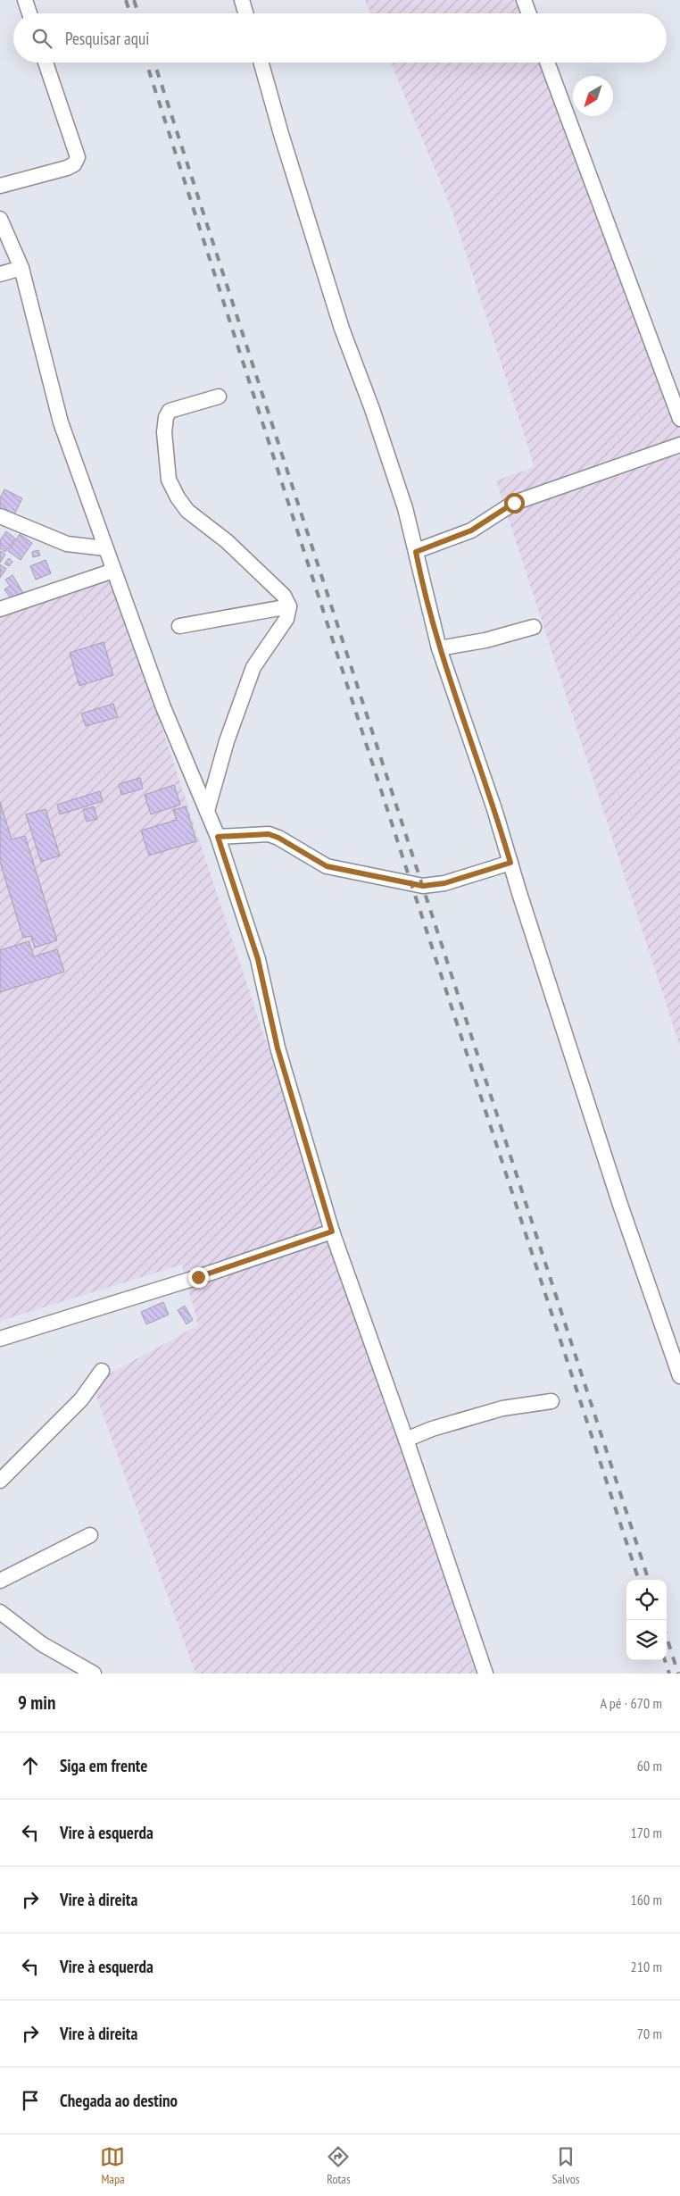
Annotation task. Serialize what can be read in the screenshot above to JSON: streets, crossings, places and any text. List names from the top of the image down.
{
  "north": "bottom left",
  "page": {
    "search": "Pesquisar aqui",
    "heading": ["9 min", "A pé · 670 m"],
    "list": [
      ["Siga em frente", "60 m"],
      ["Vire à esquerda", "170 m"],
      ["Vire à direita", "160 m"],
      ["Vire à esquerda", "210 m"],
      ["Vire à direita", "70 m"],
      "Chegada ao destino"
    ],
    "nav": ["Mapa", "Rotas", "Salvos"]
  }
}
